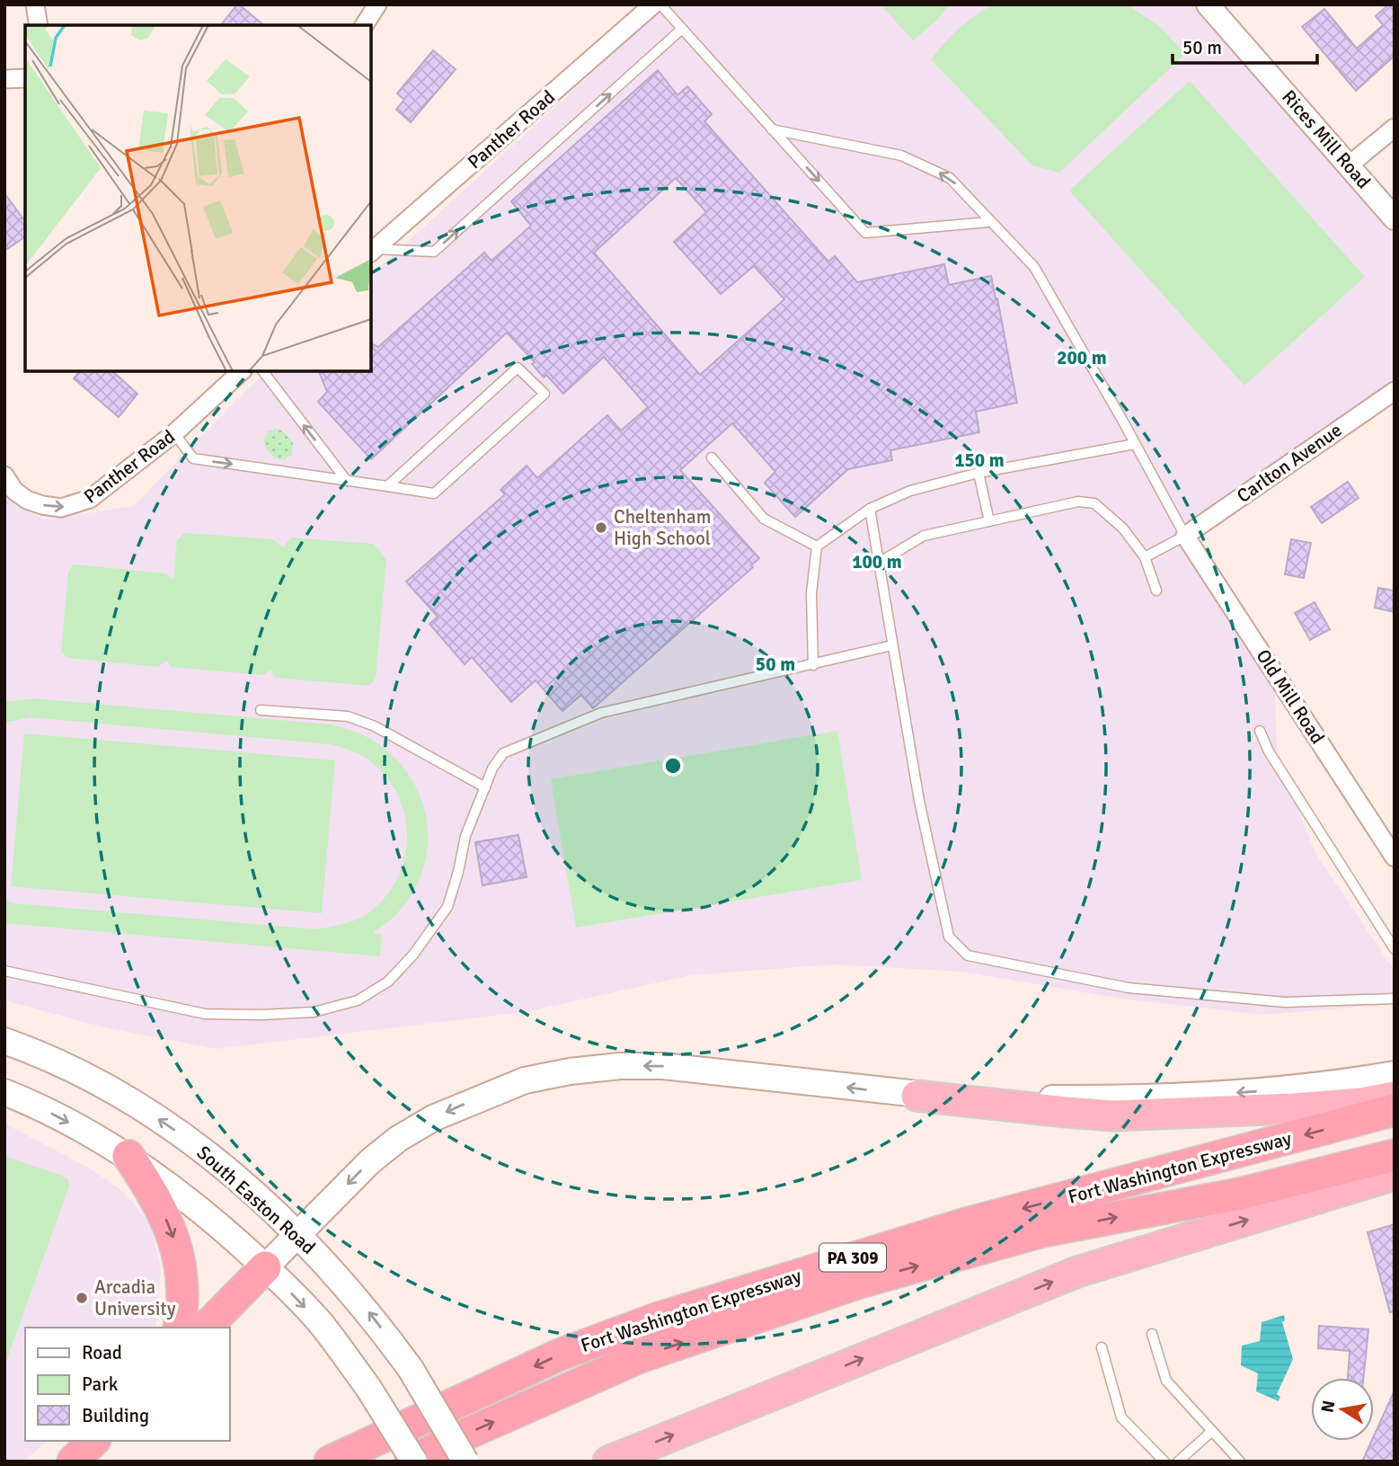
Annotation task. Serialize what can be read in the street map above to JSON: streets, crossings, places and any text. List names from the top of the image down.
{
  "streets": {
    "highway": ["Fort Washington Expressway", "PA 309"],
    "main road": ["South Easton Road"],
    "street": [
      "Panther Road",
      "Rices Mill Road",
      "Carlton Avenue",
      "Old Mill Road"
    ]
  },
  "crossings": [
    ["Carlton Avenue", "Old Mill Road"]
  ],
  "places": ["Cheltenham High School", "Arcadia University"],
  "legend": ["Road", "Park", "Building"],
  "scale_bar": "50 m",
  "north": "left",
  "rings": [
    "200 m",
    "150 m",
    "100 m",
    "50 m"
  ]
}
